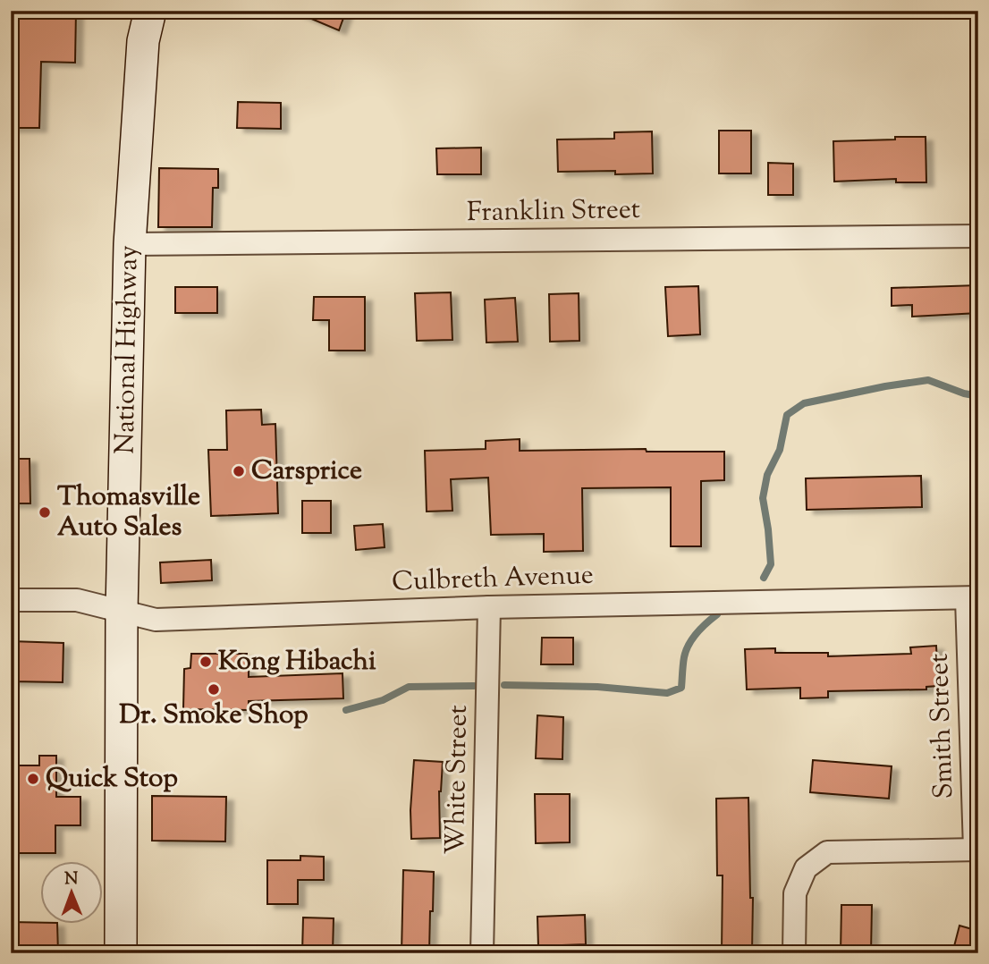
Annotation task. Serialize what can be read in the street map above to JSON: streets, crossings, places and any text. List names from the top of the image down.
{
  "streets": {
    "main road": ["National Highway"],
    "street": [
      "Franklin Street",
      "Culbreth Avenue",
      "Smith Street",
      "White Street"
    ]
  },
  "crossings": [
    ["Franklin Street", "National Highway"],
    ["National Highway", "Culbreth Avenue"],
    ["Culbreth Avenue", "Smith Street"],
    ["Culbreth Avenue", "White Street"]
  ],
  "places": [
    "Carsprice",
    "Thomasville Auto Sales",
    "Kong Hibachi",
    "Dr. Smoke Shop",
    "Quick Stop"
  ],
  "north": "top"
}
